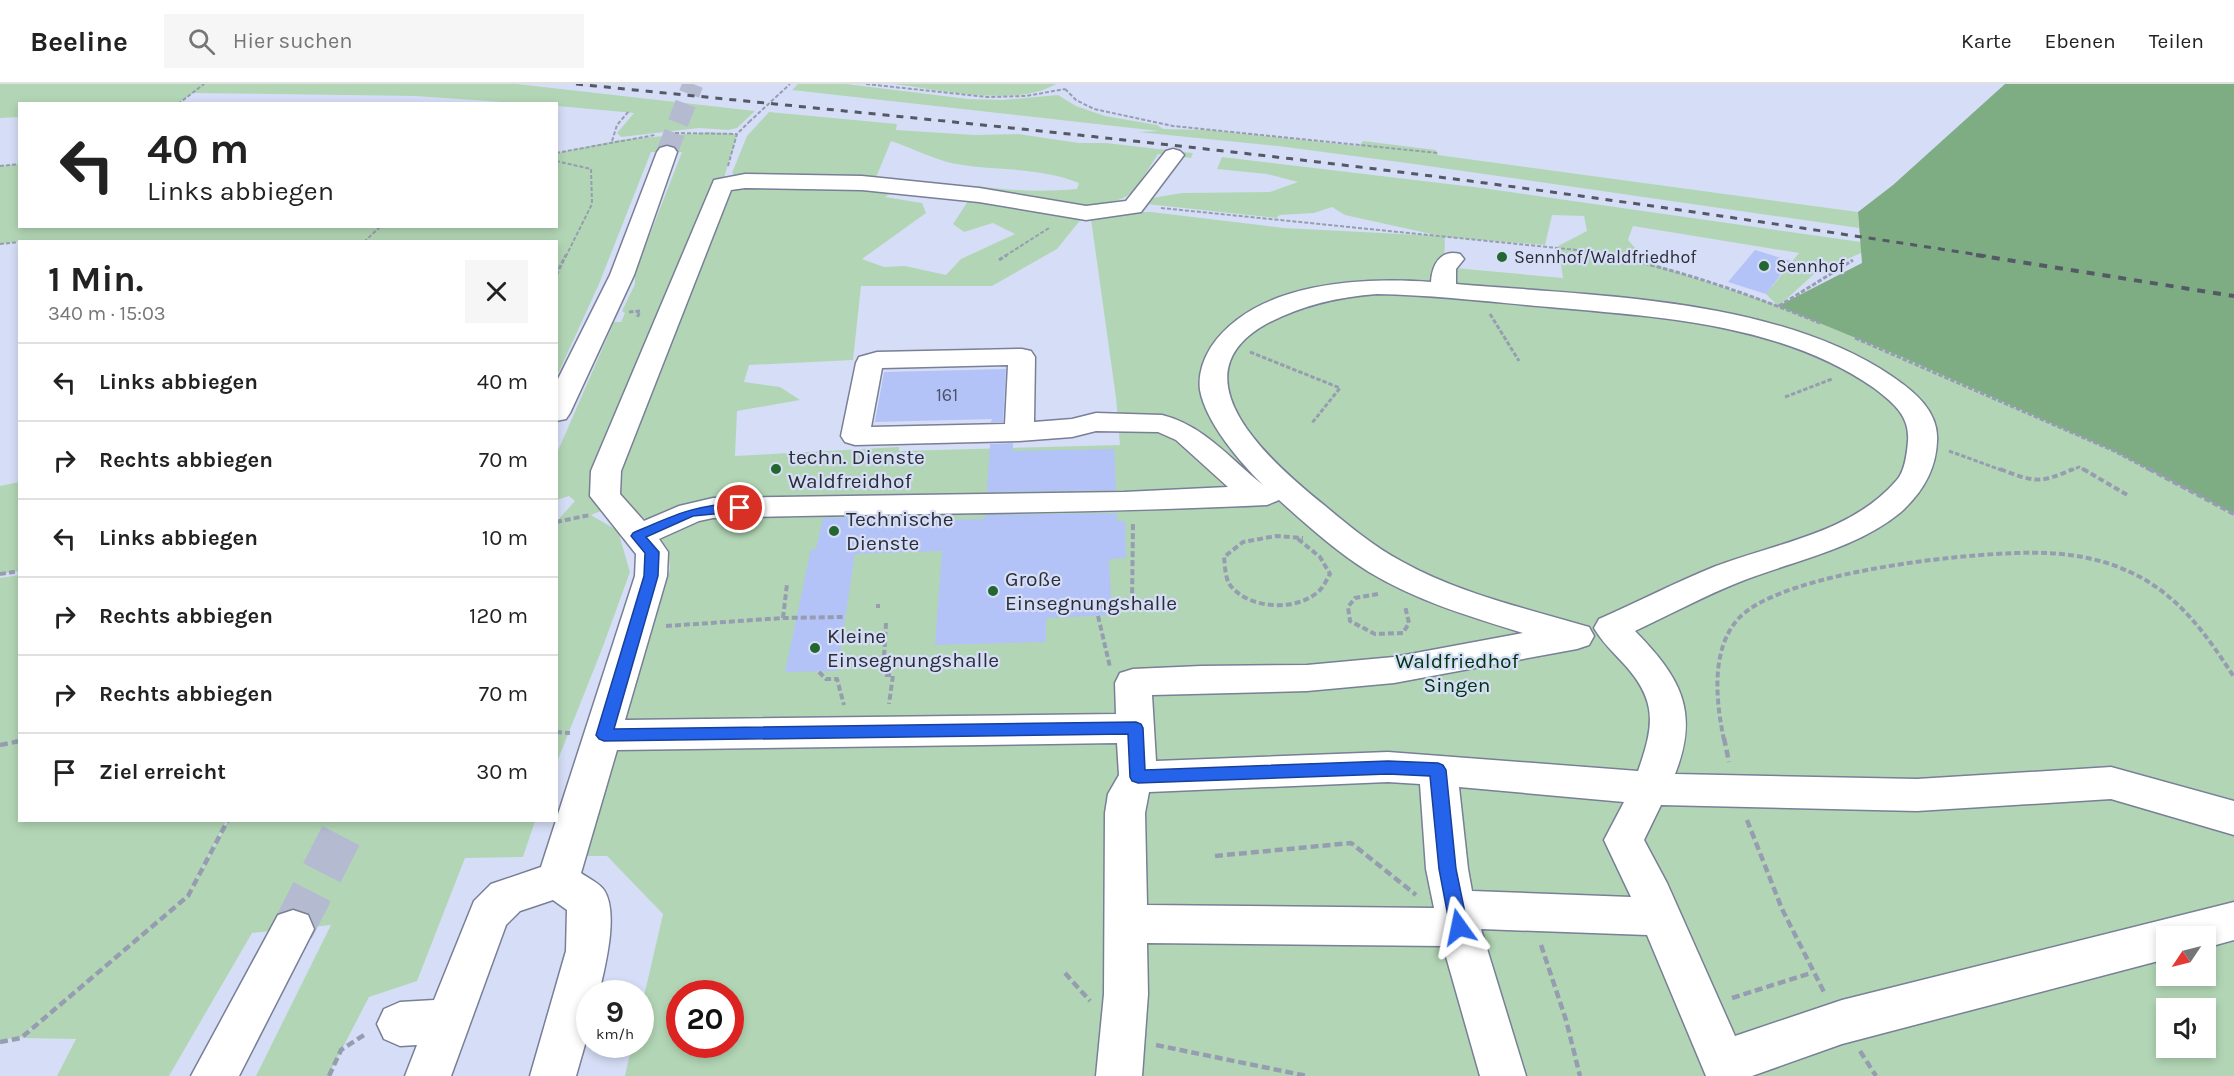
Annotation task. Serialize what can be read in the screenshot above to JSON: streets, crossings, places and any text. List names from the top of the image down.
{
  "parks": ["Waldfriedhof Singen"],
  "places": [
    "Sennhof/Waldfriedhof",
    "Sennhof",
    "techn. Dienste Waldfreidhof",
    "Technische Dienste",
    "Große Einsegnungshalle",
    "Kleine Einsegnungshalle"
  ],
  "house_numbers": ["161"],
  "north": "bottom left",
  "page": {
    "header": "Beeline",
    "search": "Hier suchen",
    "nav": ["Karte", "Ebenen", "Teilen"],
    "turn": ["40 m", "Links abbiegen"],
    "heading": ["1 Min.", "340 m · 15:03"],
    "list": [
      {
        "name": "Links abbiegen",
        "value": "40 m"
      },
      {
        "name": "Rechts abbiegen",
        "value": "70 m"
      },
      {
        "name": "Links abbiegen",
        "value": "10 m"
      },
      {
        "name": "Rechts abbiegen",
        "value": "120 m"
      },
      {
        "name": "Rechts abbiegen",
        "value": "70 m"
      },
      {
        "name": "Ziel erreicht",
        "value": "30 m"
      }
    ],
    "speed": "9 km/h",
    "limit": "20"
  }
}
